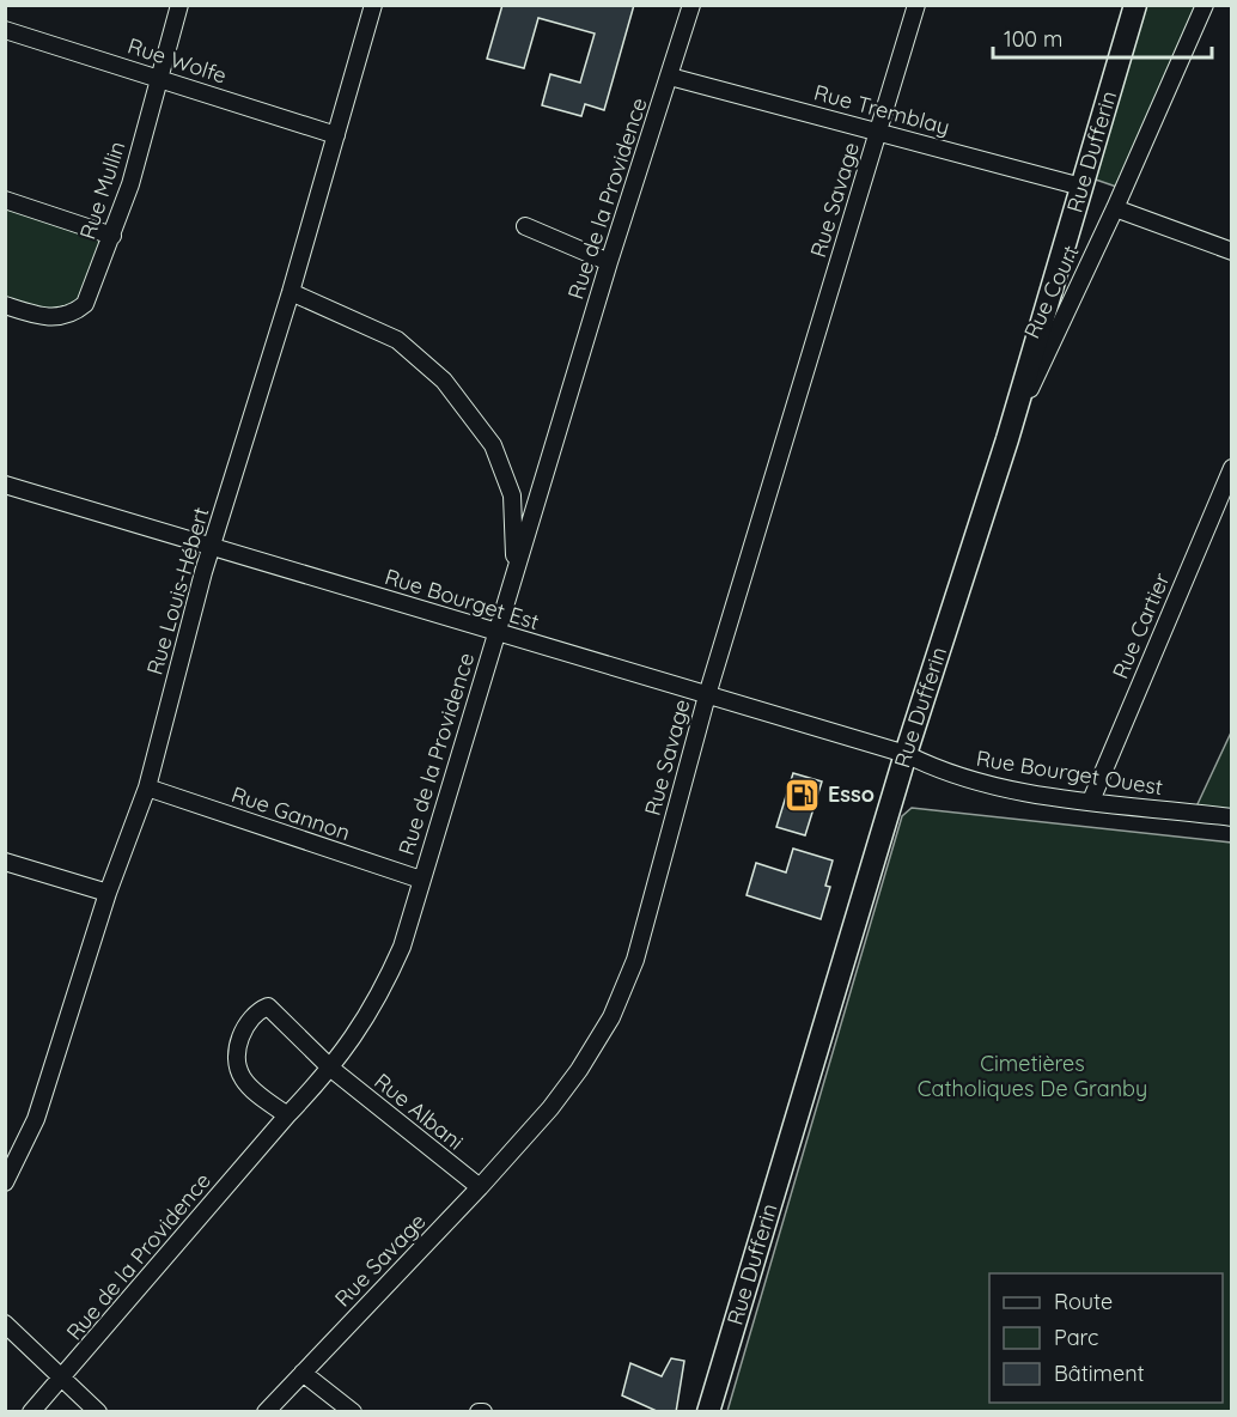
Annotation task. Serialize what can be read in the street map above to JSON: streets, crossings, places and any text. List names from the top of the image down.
{
  "streets": {
    "main road": ["Rue Dufferin"],
    "street": [
      "Rue Wolfe",
      "Rue Tremblay",
      "Rue Mullin",
      "Rue de la Providence",
      "Rue Savage",
      "Rue Court",
      "Rue Louis-Hébert",
      "Rue Bourget Est",
      "Rue Cartier",
      "Rue Bourget Ouest",
      "Rue Gannon",
      "Rue Albani"
    ]
  },
  "crossings": [
    ["Rue Wolfe", "Rue Mullin"],
    ["Rue Wolfe", "Rue Louis-Hébert"],
    ["Rue Tremblay", "Rue Dufferin"],
    ["Rue Tremblay", "Rue de la Providence"],
    ["Rue Tremblay", "Rue Savage"],
    ["Rue Dufferin", "Rue Court"],
    ["Rue Dufferin", "Rue Bourget Est"],
    ["Rue Dufferin", "Rue Bourget Ouest"],
    ["Rue de la Providence", "Rue Bourget Est"],
    ["Rue de la Providence", "Rue Gannon"],
    ["Rue de la Providence", "Rue Albani"],
    ["Rue Savage", "Rue Bourget Est"],
    ["Rue Savage", "Rue Albani"],
    ["Rue Louis-Hébert", "Rue Bourget Est"],
    ["Rue Louis-Hébert", "Rue Gannon"],
    ["Rue Bourget Est", "Rue Bourget Ouest"],
    ["Rue Cartier", "Rue Bourget Ouest"]
  ],
  "parks": ["Cimetières Catholiques De Granby"],
  "places": {
    "fuel station": ["Esso"]
  },
  "legend": ["Route", "Parc", "Bâtiment"],
  "scale_bar": "100 m"
}
